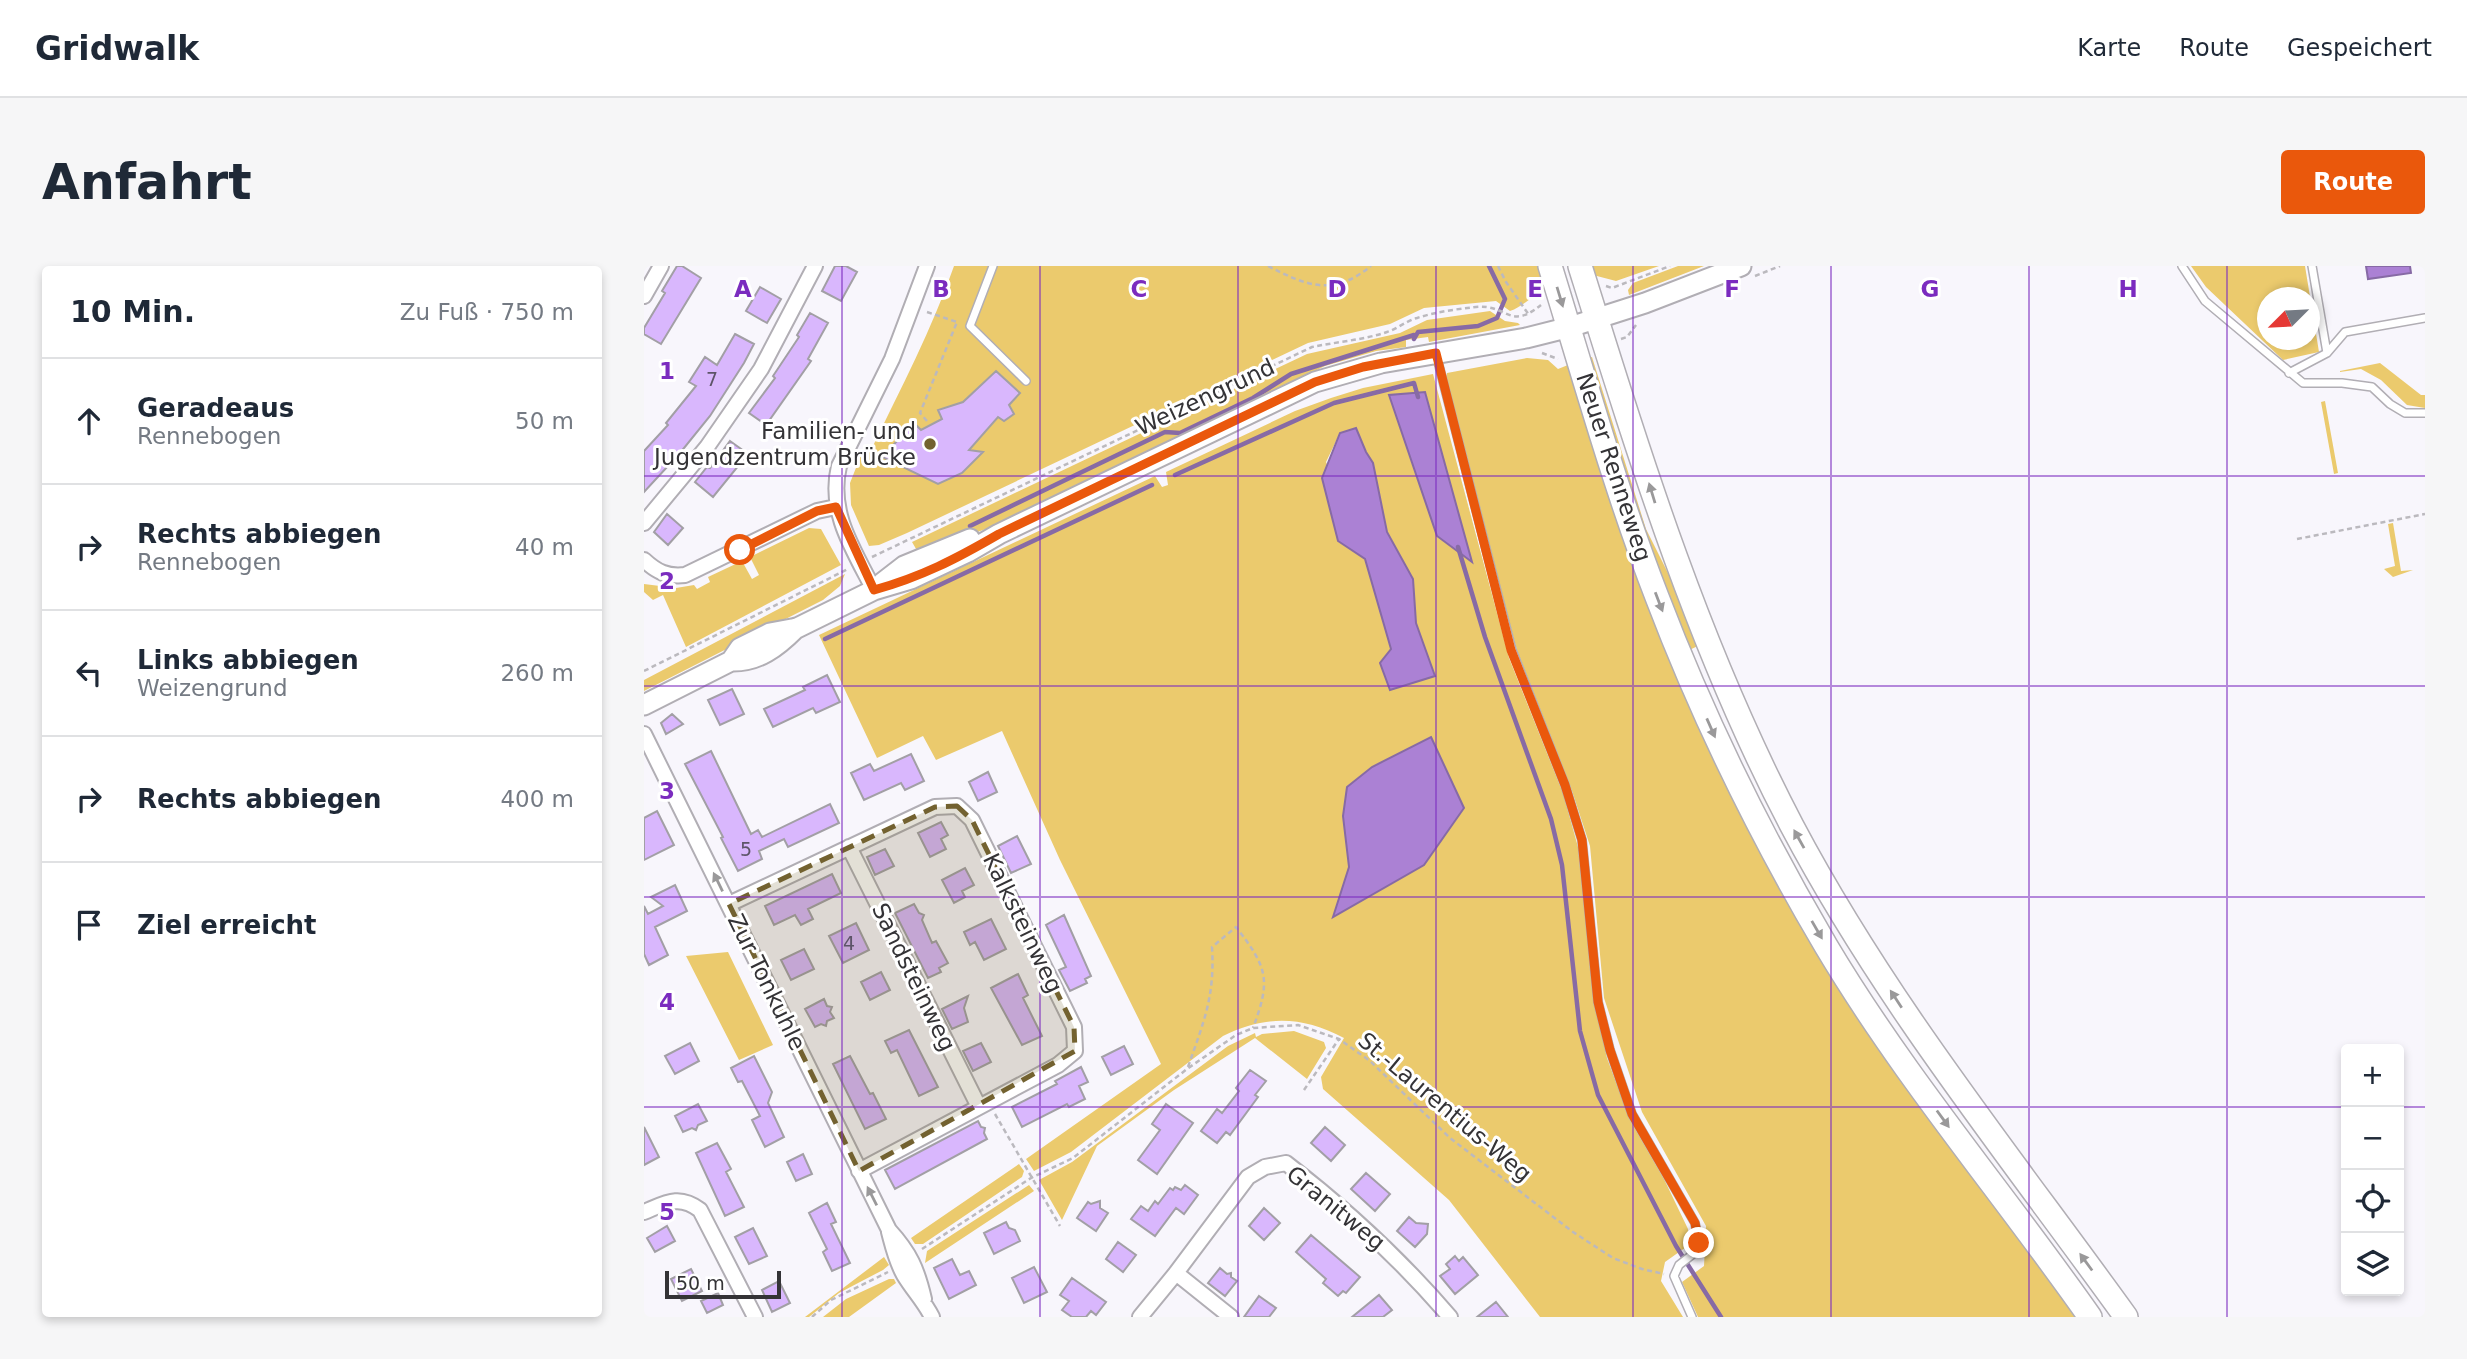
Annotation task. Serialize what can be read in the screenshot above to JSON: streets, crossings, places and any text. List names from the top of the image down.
{
  "streets": {
    "main road": ["Weizengrund", "Neuer Renneweg"],
    "street": [
      "Kalksteinweg",
      "Sandsteinweg",
      "Zur Tonkuhle",
      "Granitweg"
    ],
    "path": ["St.-Laurentius-Weg"]
  },
  "crossings": [
    ["Weizengrund", "Neuer Renneweg"],
    ["Kalksteinweg", "Sandsteinweg"],
    ["Kalksteinweg", "Zur Tonkuhle"]
  ],
  "one_way": ["Zur Tonkuhle"],
  "places": ["Familien- und Jugendzentrum Brücke"],
  "house_numbers": ["7", "5", "4"],
  "scale_bar": "50 m",
  "north": "bottom left",
  "page": {
    "header": "Gridwalk",
    "nav": ["Karte", "Route", "Gespeichert"],
    "buttons": "Route",
    "title": "Anfahrt",
    "heading": ["10 Min.", "Zu Fuß · 750 m"],
    "list": [
      ["Geradeaus", "Rennebogen", "50 m"],
      ["Rechts abbiegen", "Rennebogen", "40 m"],
      ["Links abbiegen", "Weizengrund", "260 m"],
      ["Rechts abbiegen", "400 m"],
      "Ziel erreicht"
    ],
    "map_buttons": ["+", "−"],
    "scale": "50 m"
  },
  "grid": {
    "columns": [
      "A",
      "B",
      "C",
      "D",
      "E",
      "F",
      "G",
      "H"
    ],
    "rows": [
      "1",
      "2",
      "3",
      "4",
      "5"
    ]
  }
}
